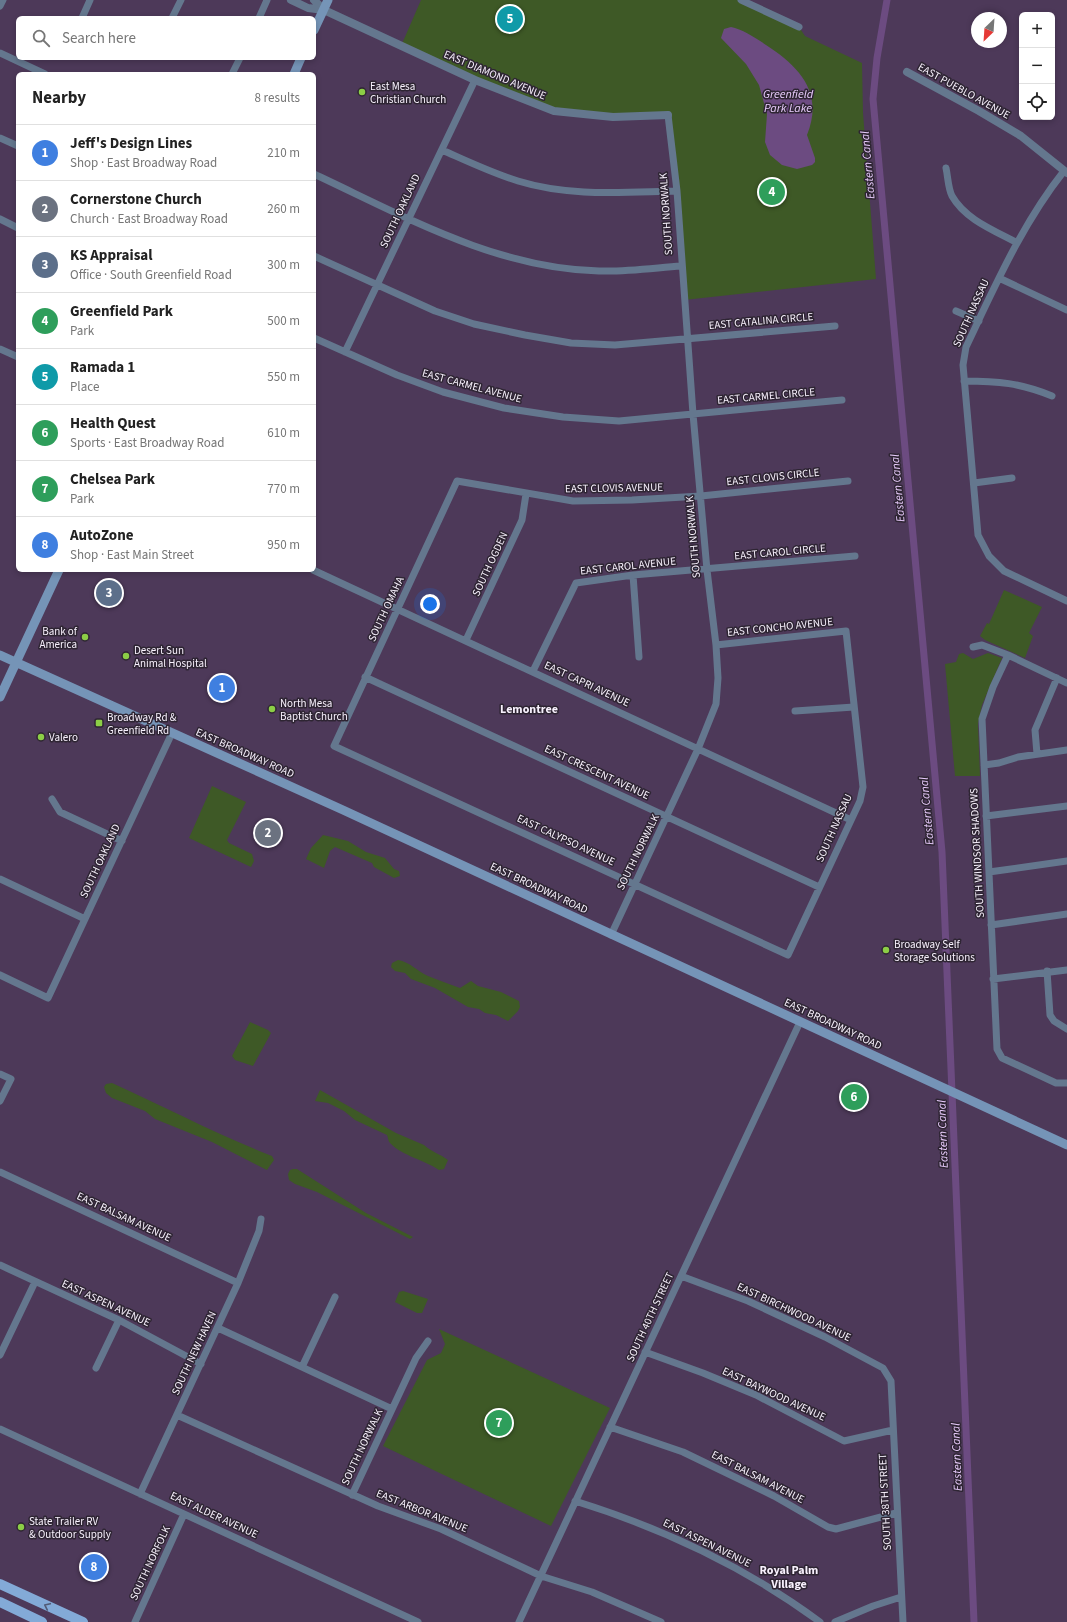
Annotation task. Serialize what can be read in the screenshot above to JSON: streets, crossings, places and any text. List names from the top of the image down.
{
  "streets": {
    "main road": ["EAST BROADWAY ROAD"],
    "street": [
      "EAST DIAMOND AVENUE",
      "EAST PUEBLO AVENUE",
      "SOUTH OAKLAND",
      "SOUTH NORWALK",
      "SOUTH NASSAU",
      "EAST CATALINA CIRCLE",
      "EAST CARMEL AVENUE",
      "EAST CARMEL CIRCLE",
      "EAST CLOVIS CIRCLE",
      "EAST CLOVIS AVENUE",
      "EAST CAROL CIRCLE",
      "SOUTH OGDEN",
      "EAST CAROL AVENUE",
      "SOUTH OMAHA",
      "EAST CONCHO AVENUE",
      "EAST CAPRI AVENUE",
      "EAST CRESCENT AVENUE",
      "EAST CALYPSO AVENUE",
      "SOUTH WINDSOR SHADOWS",
      "EAST BALSAM AVENUE",
      "EAST ASPEN AVENUE",
      "EAST BIRCHWOOD AVENUE",
      "SOUTH 40TH STREET",
      "SOUTH NEW HAVEN",
      "EAST BAYWOOD AVENUE",
      "SOUTH 38TH STREET",
      "EAST ARBOR AVENUE",
      "EAST ALDER AVENUE",
      "SOUTH NORFOLK"
    ]
  },
  "crossings": [
    ["EAST DIAMOND AVENUE", "SOUTH OAKLAND"],
    ["EAST DIAMOND AVENUE", "SOUTH NORWALK"],
    ["EAST PUEBLO AVENUE", "SOUTH NASSAU"],
    ["SOUTH OAKLAND", "EAST CATALINA CIRCLE"],
    ["SOUTH OAKLAND", "EAST CARMEL AVENUE"],
    ["SOUTH OAKLAND", "EAST BROADWAY ROAD"],
    ["SOUTH NORWALK", "EAST CATALINA CIRCLE"],
    ["SOUTH NORWALK", "EAST CARMEL AVENUE"],
    ["SOUTH NORWALK", "EAST CARMEL CIRCLE"],
    ["SOUTH NORWALK", "EAST CLOVIS CIRCLE"],
    ["SOUTH NORWALK", "EAST CLOVIS AVENUE"],
    ["SOUTH NORWALK", "EAST CAROL CIRCLE"],
    ["SOUTH NORWALK", "EAST CAROL AVENUE"],
    ["SOUTH NORWALK", "EAST CONCHO AVENUE"],
    ["SOUTH NORWALK", "EAST CAPRI AVENUE"],
    ["SOUTH NORWALK", "EAST BROADWAY ROAD"],
    ["SOUTH NORWALK", "EAST CRESCENT AVENUE"],
    ["SOUTH NORWALK", "EAST CALYPSO AVENUE"],
    ["SOUTH NORWALK", "EAST ARBOR AVENUE"],
    ["SOUTH NASSAU", "EAST CONCHO AVENUE"],
    ["SOUTH NASSAU", "EAST CAPRI AVENUE"],
    ["SOUTH NASSAU", "EAST CRESCENT AVENUE"],
    ["SOUTH NASSAU", "EAST CALYPSO AVENUE"],
    ["EAST CARMEL AVENUE", "EAST CARMEL CIRCLE"],
    ["EAST CLOVIS CIRCLE", "EAST CLOVIS AVENUE"],
    ["EAST CLOVIS AVENUE", "SOUTH OGDEN"],
    ["EAST CLOVIS AVENUE", "SOUTH OMAHA"],
    ["EAST CAROL CIRCLE", "EAST CAROL AVENUE"],
    ["SOUTH OGDEN", "EAST CAPRI AVENUE"],
    ["EAST CAROL AVENUE", "EAST CAPRI AVENUE"],
    ["SOUTH OMAHA", "EAST CAPRI AVENUE"],
    ["SOUTH OMAHA", "EAST CRESCENT AVENUE"],
    ["SOUTH OMAHA", "EAST CALYPSO AVENUE"],
    ["EAST BROADWAY ROAD", "SOUTH 40TH STREET"],
    ["EAST BALSAM AVENUE", "SOUTH 40TH STREET"],
    ["EAST BALSAM AVENUE", "SOUTH NEW HAVEN"],
    ["EAST BALSAM AVENUE", "SOUTH 38TH STREET"],
    ["EAST ASPEN AVENUE", "SOUTH 40TH STREET"],
    ["EAST ASPEN AVENUE", "SOUTH NEW HAVEN"],
    ["EAST BIRCHWOOD AVENUE", "SOUTH 40TH STREET"],
    ["EAST BIRCHWOOD AVENUE", "SOUTH 38TH STREET"],
    ["SOUTH 40TH STREET", "EAST BAYWOOD AVENUE"],
    ["SOUTH 40TH STREET", "EAST ARBOR AVENUE"],
    ["SOUTH NEW HAVEN", "EAST ARBOR AVENUE"],
    ["SOUTH NEW HAVEN", "EAST ALDER AVENUE"],
    ["EAST BAYWOOD AVENUE", "SOUTH 38TH STREET"],
    ["EAST ALDER AVENUE", "SOUTH NORFOLK"]
  ],
  "districts": ["Lemontree", "Royal Palm Village"],
  "water": ["Greenfield Park Lake", "Eastern Canal"],
  "places": {
    "other": [
      "East Mesa Christian Church",
      "Bank of America",
      "Desert Sun Animal Hospital",
      "North Mesa Baptist Church",
      "Valero",
      "Broadway Self Storage Solutions",
      "State Trailer RV & Outdoor Supply"
    ],
    "transit": ["Broadway Rd & Greenfield Rd"]
  },
  "north": "bottom left",
  "page": {
    "pins": [
      "5",
      "4",
      "3",
      "1",
      "2",
      "6",
      "7",
      "8"
    ],
    "map_buttons": ["+", "−"],
    "search": "Search here",
    "heading": ["Nearby", "8 results"],
    "list": [
      {
        "mark": "1",
        "name": "Jeff's Design Lines",
        "note": "Shop · East Broadway Road",
        "value": "210 m"
      },
      {
        "mark": "2",
        "name": "Cornerstone Church",
        "note": "Church · East Broadway Road",
        "value": "260 m"
      },
      {
        "mark": "3",
        "name": "KS Appraisal",
        "note": "Office · South Greenfield Road",
        "value": "300 m"
      },
      {
        "mark": "4",
        "name": "Greenfield Park",
        "note": "Park",
        "value": "500 m"
      },
      {
        "mark": "5",
        "name": "Ramada 1",
        "note": "Place",
        "value": "550 m"
      },
      {
        "mark": "6",
        "name": "Health Quest",
        "note": "Sports · East Broadway Road",
        "value": "610 m"
      },
      {
        "mark": "7",
        "name": "Chelsea Park",
        "note": "Park",
        "value": "770 m"
      },
      {
        "mark": "8",
        "name": "AutoZone",
        "note": "Shop · East Main Street",
        "value": "950 m"
      }
    ]
  }
}
